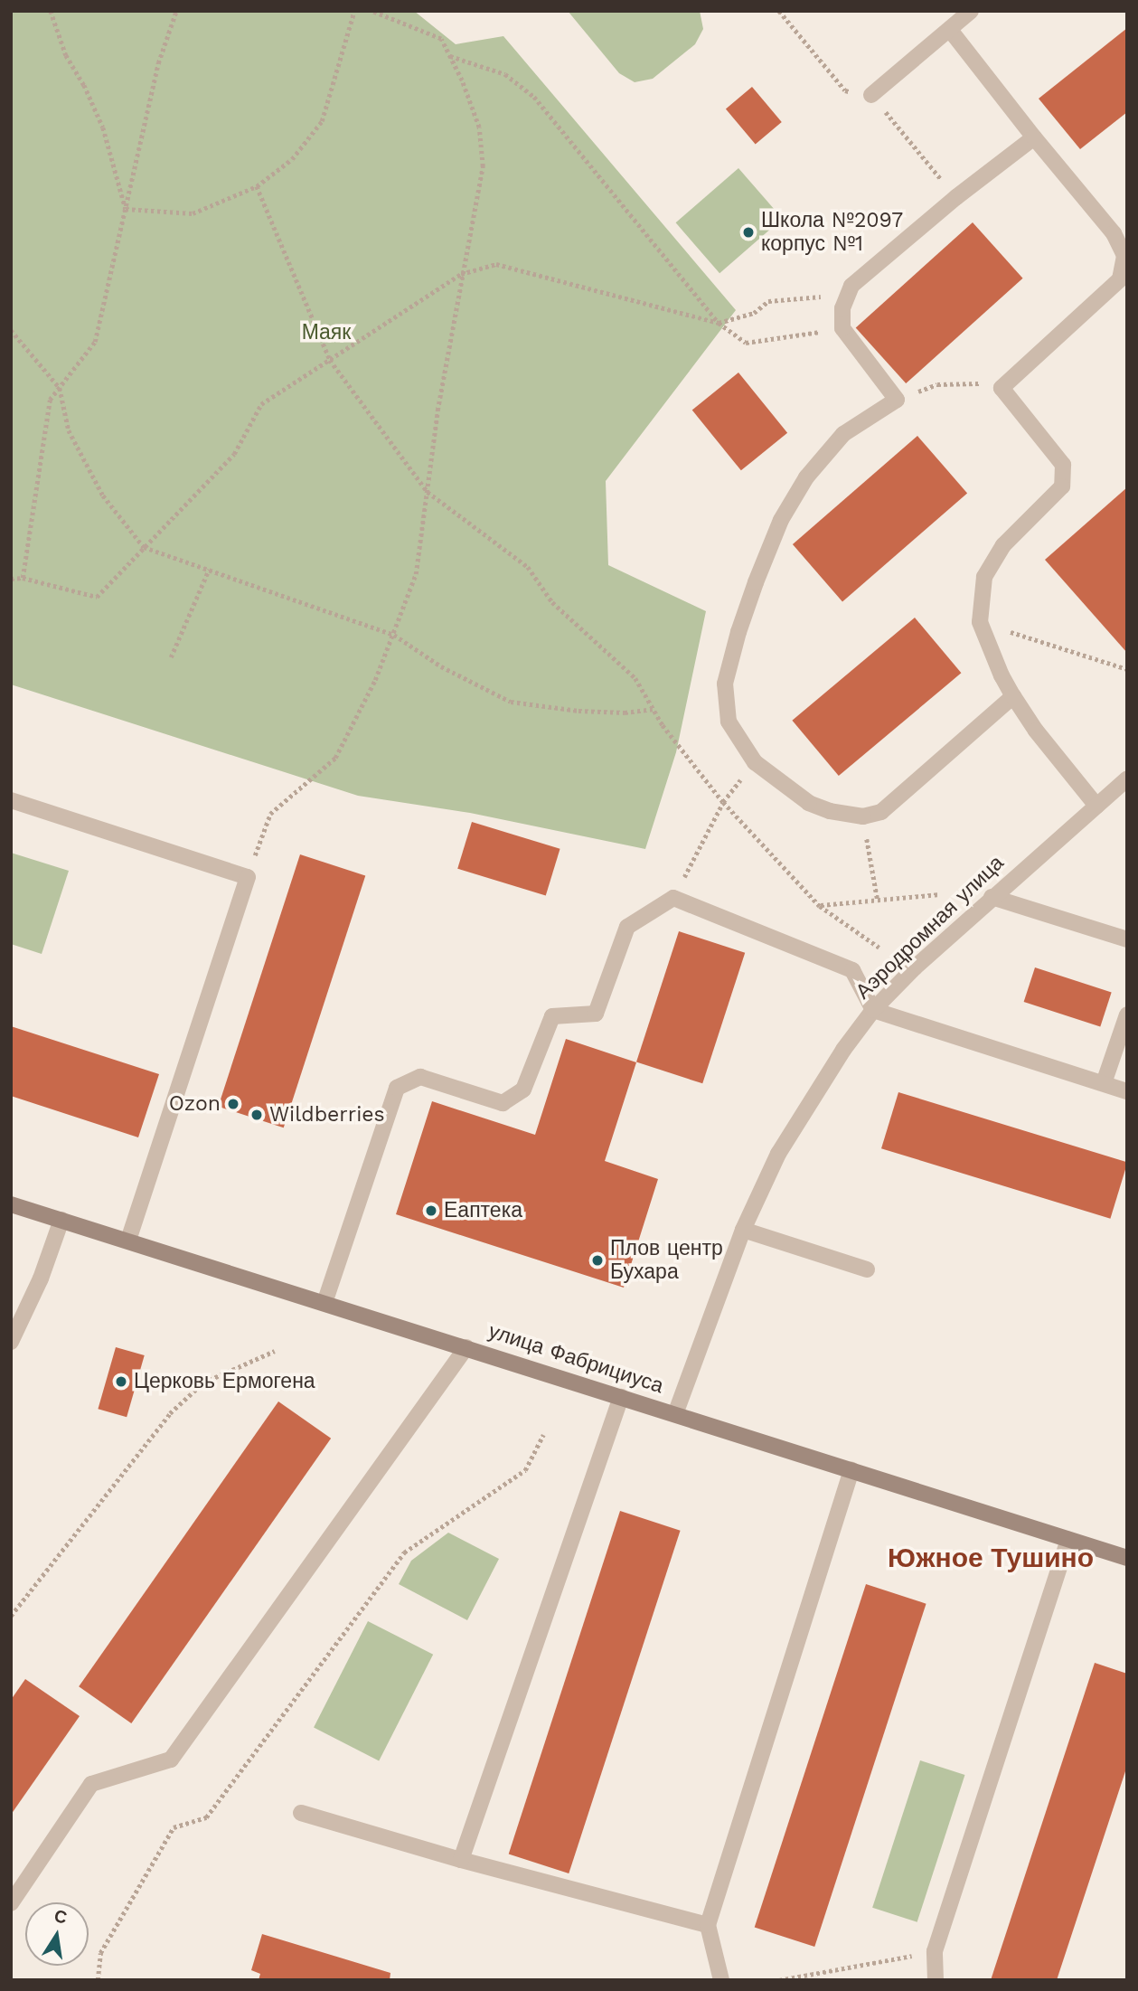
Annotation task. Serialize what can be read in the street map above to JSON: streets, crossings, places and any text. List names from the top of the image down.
{
  "streets": {
    "main road": ["улица Фабрициуса"],
    "street": ["Аэродромная улица"]
  },
  "crossings": [
    ["Аэродромная улица", "улица Фабрициуса"]
  ],
  "districts": ["Южное Тушино"],
  "parks": ["Маяк"],
  "places": [
    "Школа №2097 корпус №1",
    "Ozon",
    "Wildberries",
    "Еаптека",
    "Плов центр Бухара",
    "Церковь Ермогена"
  ],
  "north": "top"
}
